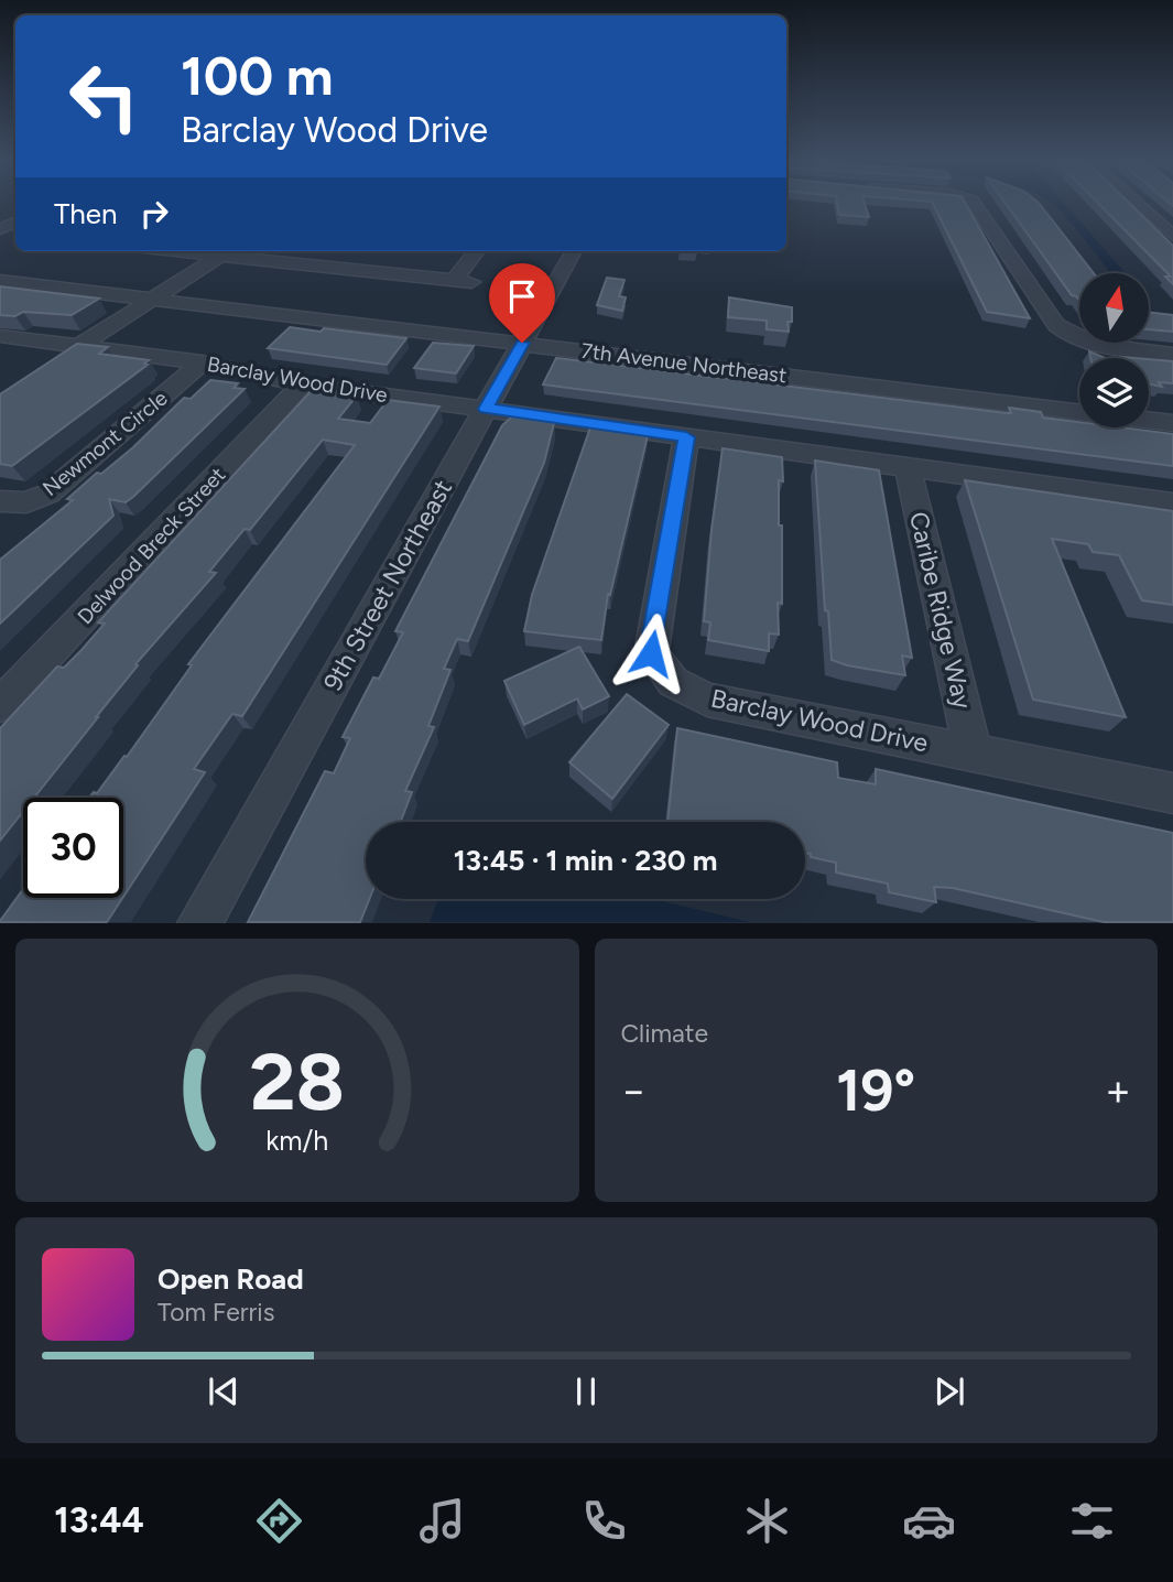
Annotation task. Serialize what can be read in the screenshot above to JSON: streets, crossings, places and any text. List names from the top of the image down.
{
  "streets": {
    "street": [
      "7th Avenue Northeast",
      "Barclay Wood Drive",
      "Newmont Circle",
      "Delwood Breck Street",
      "9th Street Northeast",
      "Caribe Ridge Way"
    ]
  },
  "crossings": [
    ["7th Avenue Northeast", "9th Street Northeast"],
    ["Barclay Wood Drive", "Newmont Circle"],
    ["Barclay Wood Drive", "Delwood Breck Street"],
    ["Barclay Wood Drive", "9th Street Northeast"],
    ["Barclay Wood Drive", "Caribe Ridge Way"]
  ],
  "north": "top",
  "page": {
    "turn": ["100 m", "Barclay Wood Drive"],
    "then": "Then",
    "limit": "30",
    "trip": "13:45 · 1 min · 230 m",
    "tile": "Climate",
    "heat": ["−", "19°", "+"],
    "song": ["Open Road", "Tom Ferris"],
    "tabs": "13:44",
    "gauge": ["28", "km/h"]
  }
}
